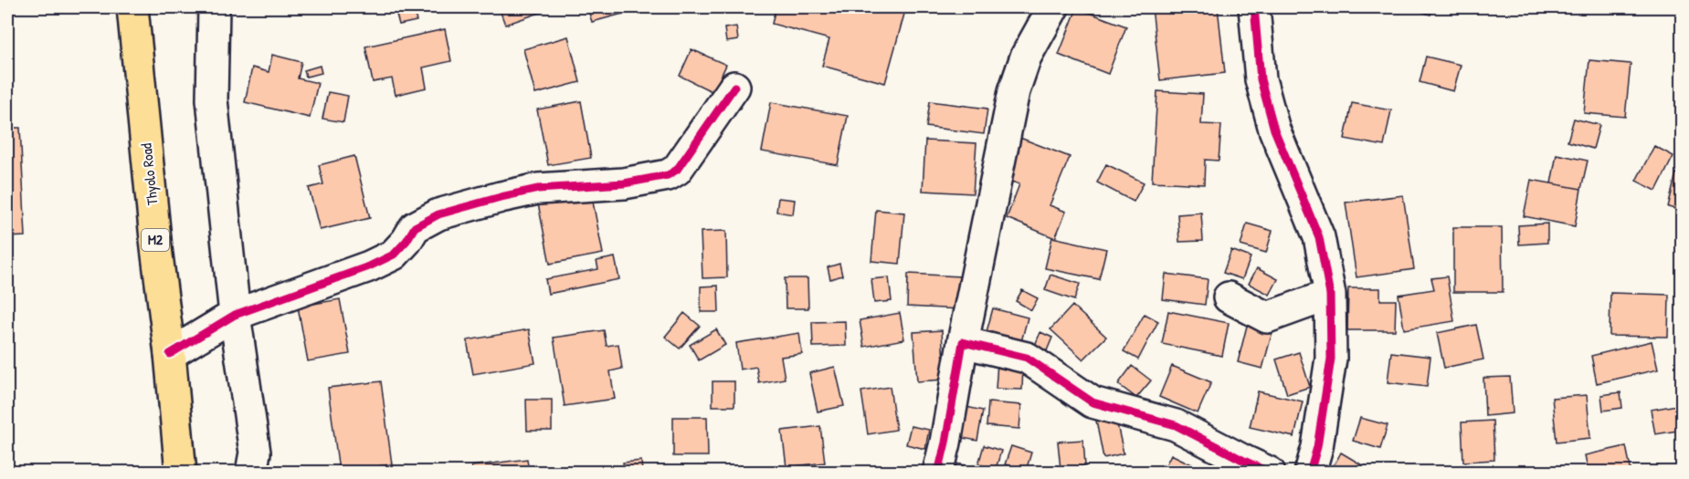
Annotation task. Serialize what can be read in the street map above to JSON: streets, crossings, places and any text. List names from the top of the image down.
{
  "streets": {
    "highway": ["Thyolo Road", "M2"]
  }
}
